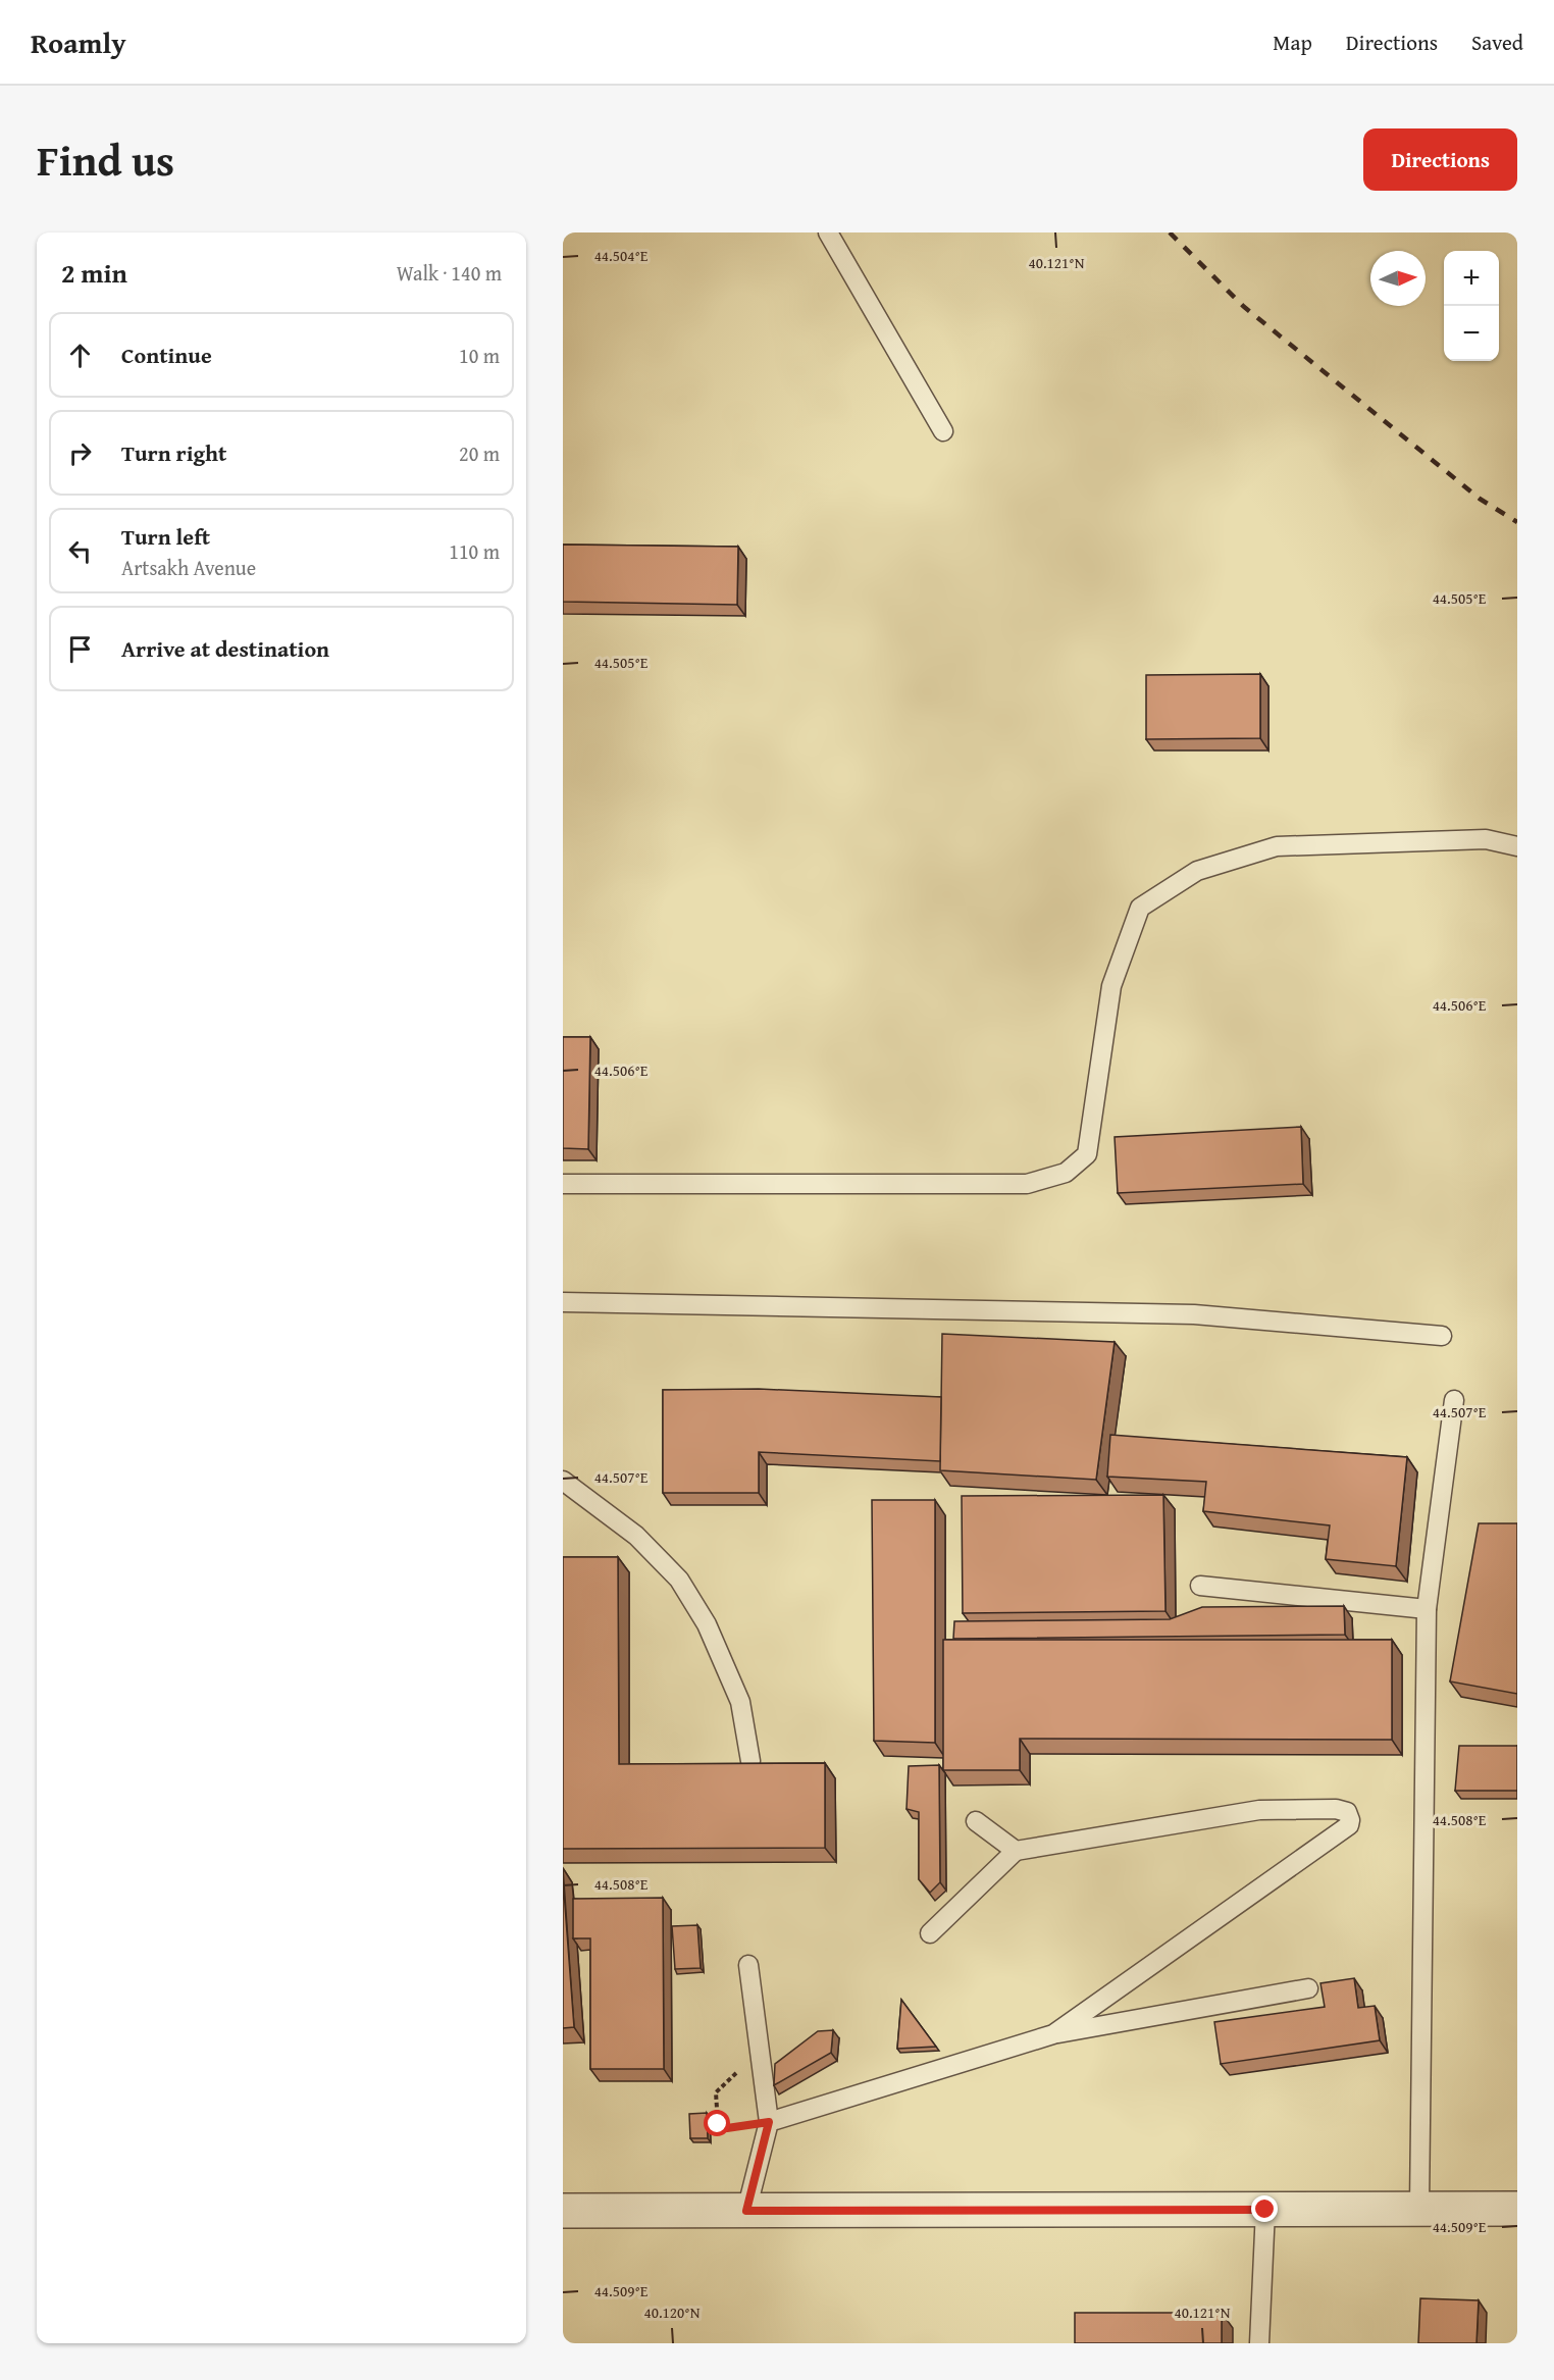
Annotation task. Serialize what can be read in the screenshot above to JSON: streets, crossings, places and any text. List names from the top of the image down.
{
  "north": "right",
  "page": {
    "header": "Roamly",
    "nav": ["Map", "Directions", "Saved"],
    "title": "Find us",
    "buttons": "Directions",
    "heading": ["2 min", "Walk · 140 m"],
    "map_buttons": ["+", "−"],
    "list": [
      ["Continue", "10 m"],
      ["Turn right", "20 m"],
      ["Turn left", "Artsakh Avenue", "110 m"],
      "Arrive at destination"
    ]
  },
  "coordinates": [
    "44.504°E",
    "40.121°N",
    "44.505°E",
    "44.506°E",
    "44.507°E",
    "44.508°E",
    "44.509°E",
    "40.120°N"
  ]
}
